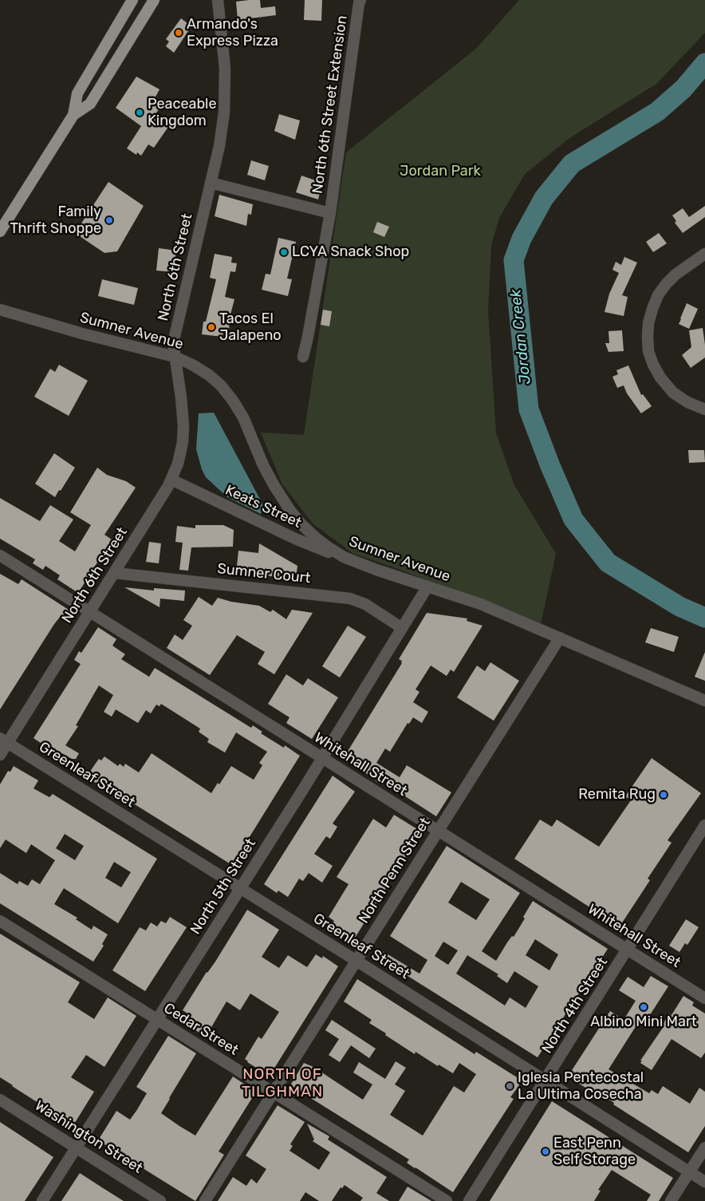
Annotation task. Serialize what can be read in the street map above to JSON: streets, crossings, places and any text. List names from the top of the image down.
{
  "streets": {
    "street": [
      "North 6th Street Extension",
      "North 6th Street",
      "Sumner Avenue",
      "Keats Street",
      "Sumner Court",
      "Whitehall Street",
      "Greenleaf Street",
      "North Penn Street",
      "North 5th Street",
      "North 4th Street",
      "Cedar Street",
      "Washington Street"
    ]
  },
  "crossings": [
    ["North 6th Street", "Sumner Avenue"],
    ["North 6th Street", "Keats Street"],
    ["North 6th Street", "Sumner Court"],
    ["North 6th Street", "Whitehall Street"],
    ["North 6th Street", "Greenleaf Street"],
    ["Sumner Avenue", "Keats Street"],
    ["Sumner Avenue", "North Penn Street"],
    ["Sumner Avenue", "North 5th Street"],
    ["Sumner Court", "North 5th Street"],
    ["Whitehall Street", "North Penn Street"],
    ["Whitehall Street", "North 5th Street"],
    ["Whitehall Street", "North 4th Street"],
    ["Greenleaf Street", "North Penn Street"],
    ["Greenleaf Street", "North 5th Street"],
    ["Greenleaf Street", "North 4th Street"],
    ["North Penn Street", "Cedar Street"],
    ["North 5th Street", "Cedar Street"],
    ["North 5th Street", "Washington Street"]
  ],
  "districts": ["NORTH OF TILGHMAN"],
  "water": ["Jordan Creek"],
  "parks": ["Jordan Park"],
  "places": [
    "Armando's Express Pizza",
    "Peaceable Kingdom",
    "Family Thrift Shoppe",
    "LCYA Snack Shop",
    "Tacos El Jalapeno",
    "Remita Rug",
    "Albino Mini Mart",
    "Iglesia Pentecostal La Ultima Cosecha",
    "East Penn Self Storage"
  ]
}
